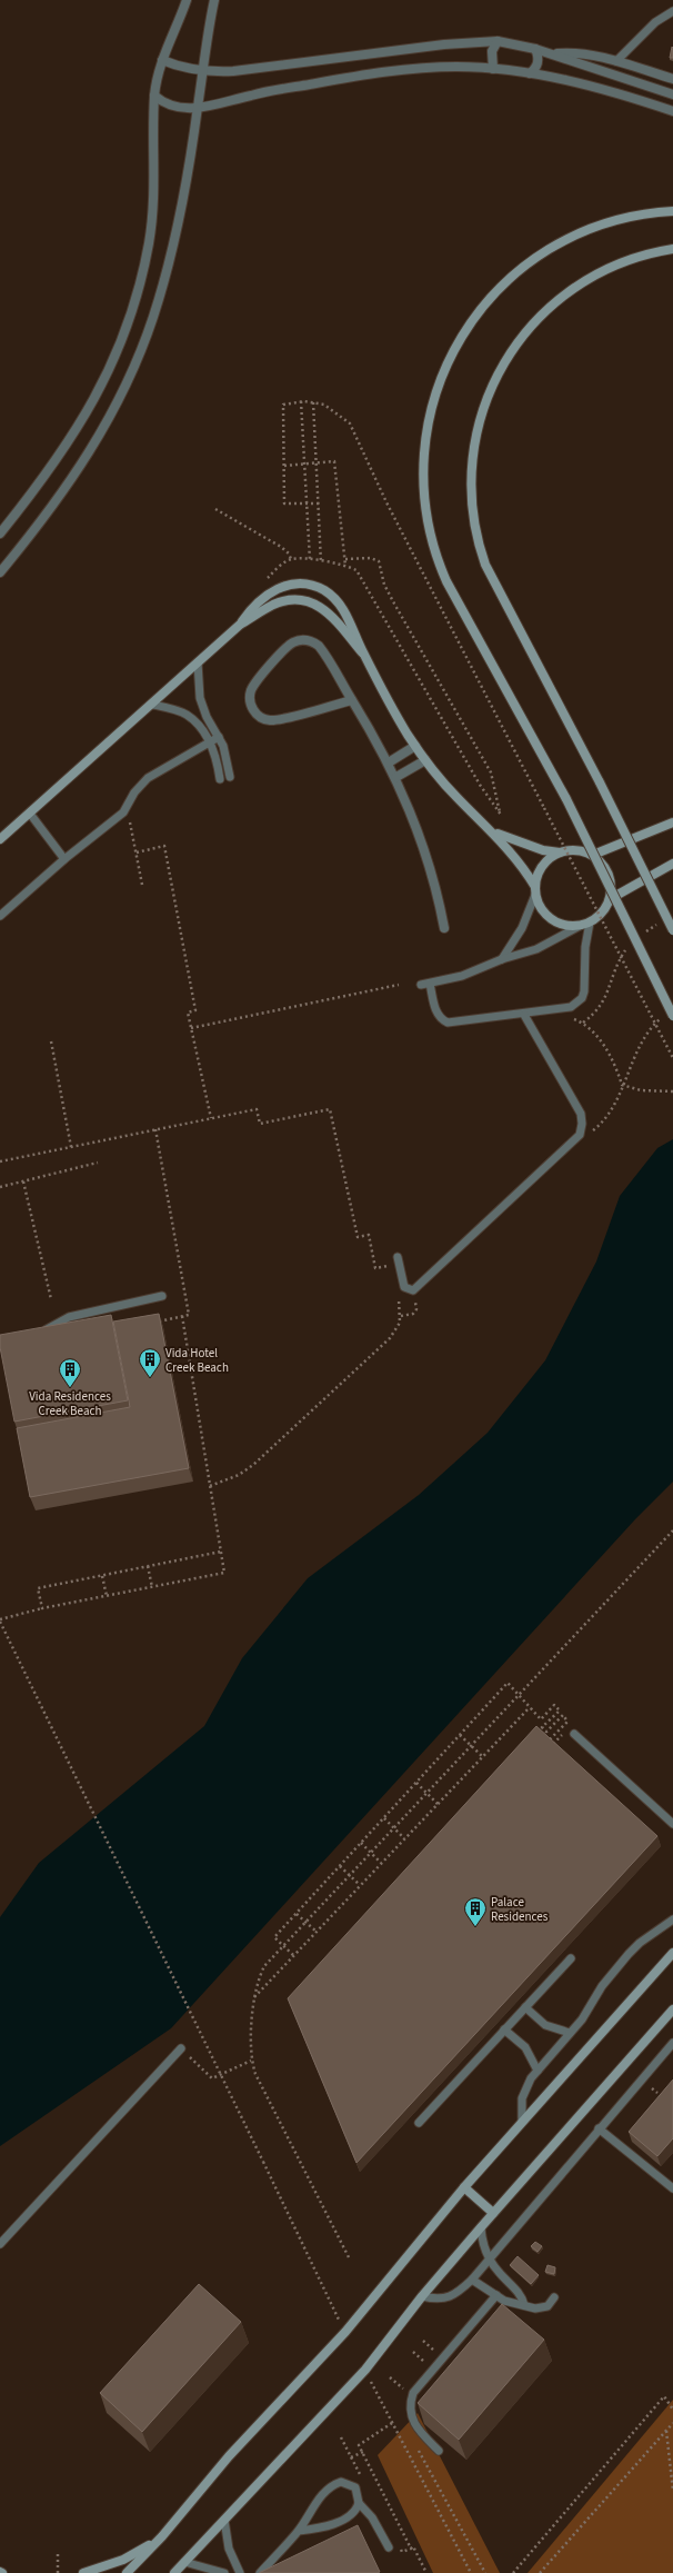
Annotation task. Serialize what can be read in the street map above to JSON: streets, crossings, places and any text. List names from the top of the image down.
{
  "places": {
    "building": ["Vida Hotel Creek Beach", "Vida Residences Creek Beach", "Palace Residences"]
  }
}
